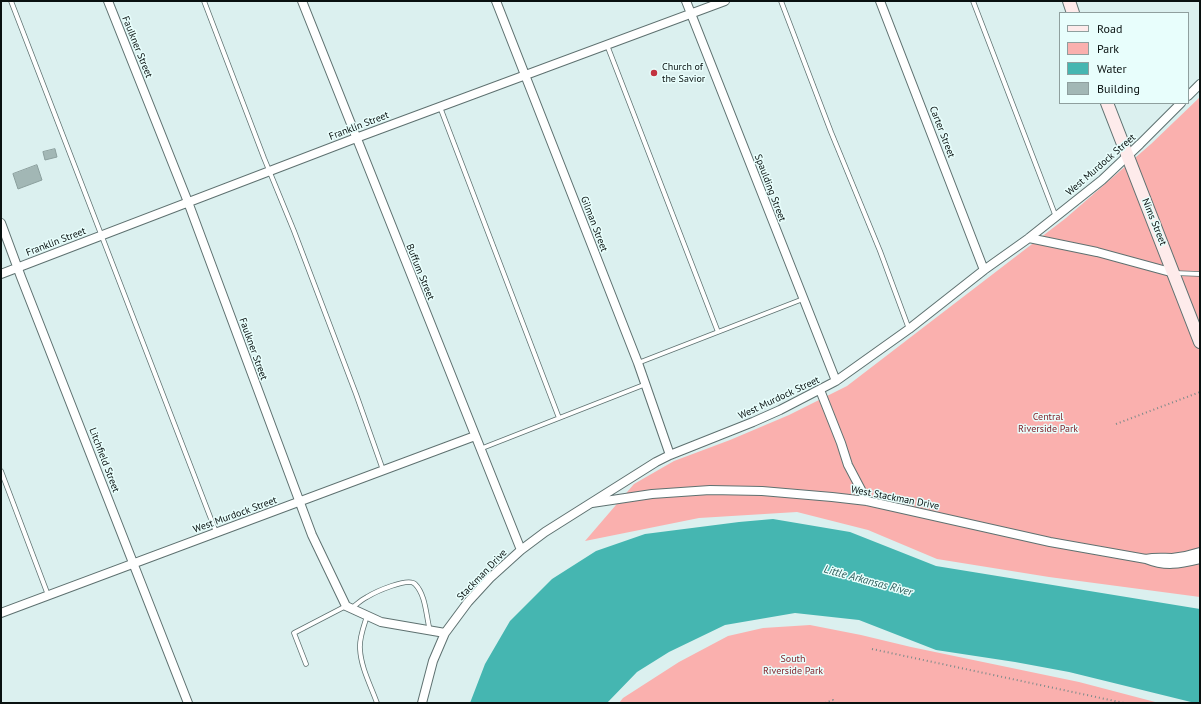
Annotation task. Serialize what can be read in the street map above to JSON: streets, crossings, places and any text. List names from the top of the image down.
{
  "streets": {
    "street": [
      "Faulkner Street",
      "Franklin Street",
      "Carter Street",
      "West Murdock Street",
      "Spaulding Street",
      "Nims Street",
      "Gilman Street",
      "Buffum Street",
      "Litchfield Street",
      "West Stackman Drive",
      "Stackman Drive"
    ]
  },
  "crossings": [
    ["Faulkner Street", "Franklin Street"],
    ["Faulkner Street", "West Murdock Street"],
    ["Franklin Street", "Spaulding Street"],
    ["Franklin Street", "Gilman Street"],
    ["Franklin Street", "Buffum Street"],
    ["Franklin Street", "Litchfield Street"],
    ["Carter Street", "West Murdock Street"],
    ["West Murdock Street", "Spaulding Street"],
    ["West Murdock Street", "Nims Street"],
    ["West Murdock Street", "Gilman Street"],
    ["West Murdock Street", "Buffum Street"],
    ["West Murdock Street", "Litchfield Street"],
    ["West Murdock Street", "West Stackman Drive"],
    ["West Murdock Street", "Stackman Drive"],
    ["Buffum Street", "Stackman Drive"]
  ],
  "water": ["Little Arkansas River"],
  "parks": ["Central Riverside Park", "South Riverside Park"],
  "places": ["Church of the Savior"],
  "legend": [
    "Road",
    "Park",
    "Water",
    "Building"
  ]
}
